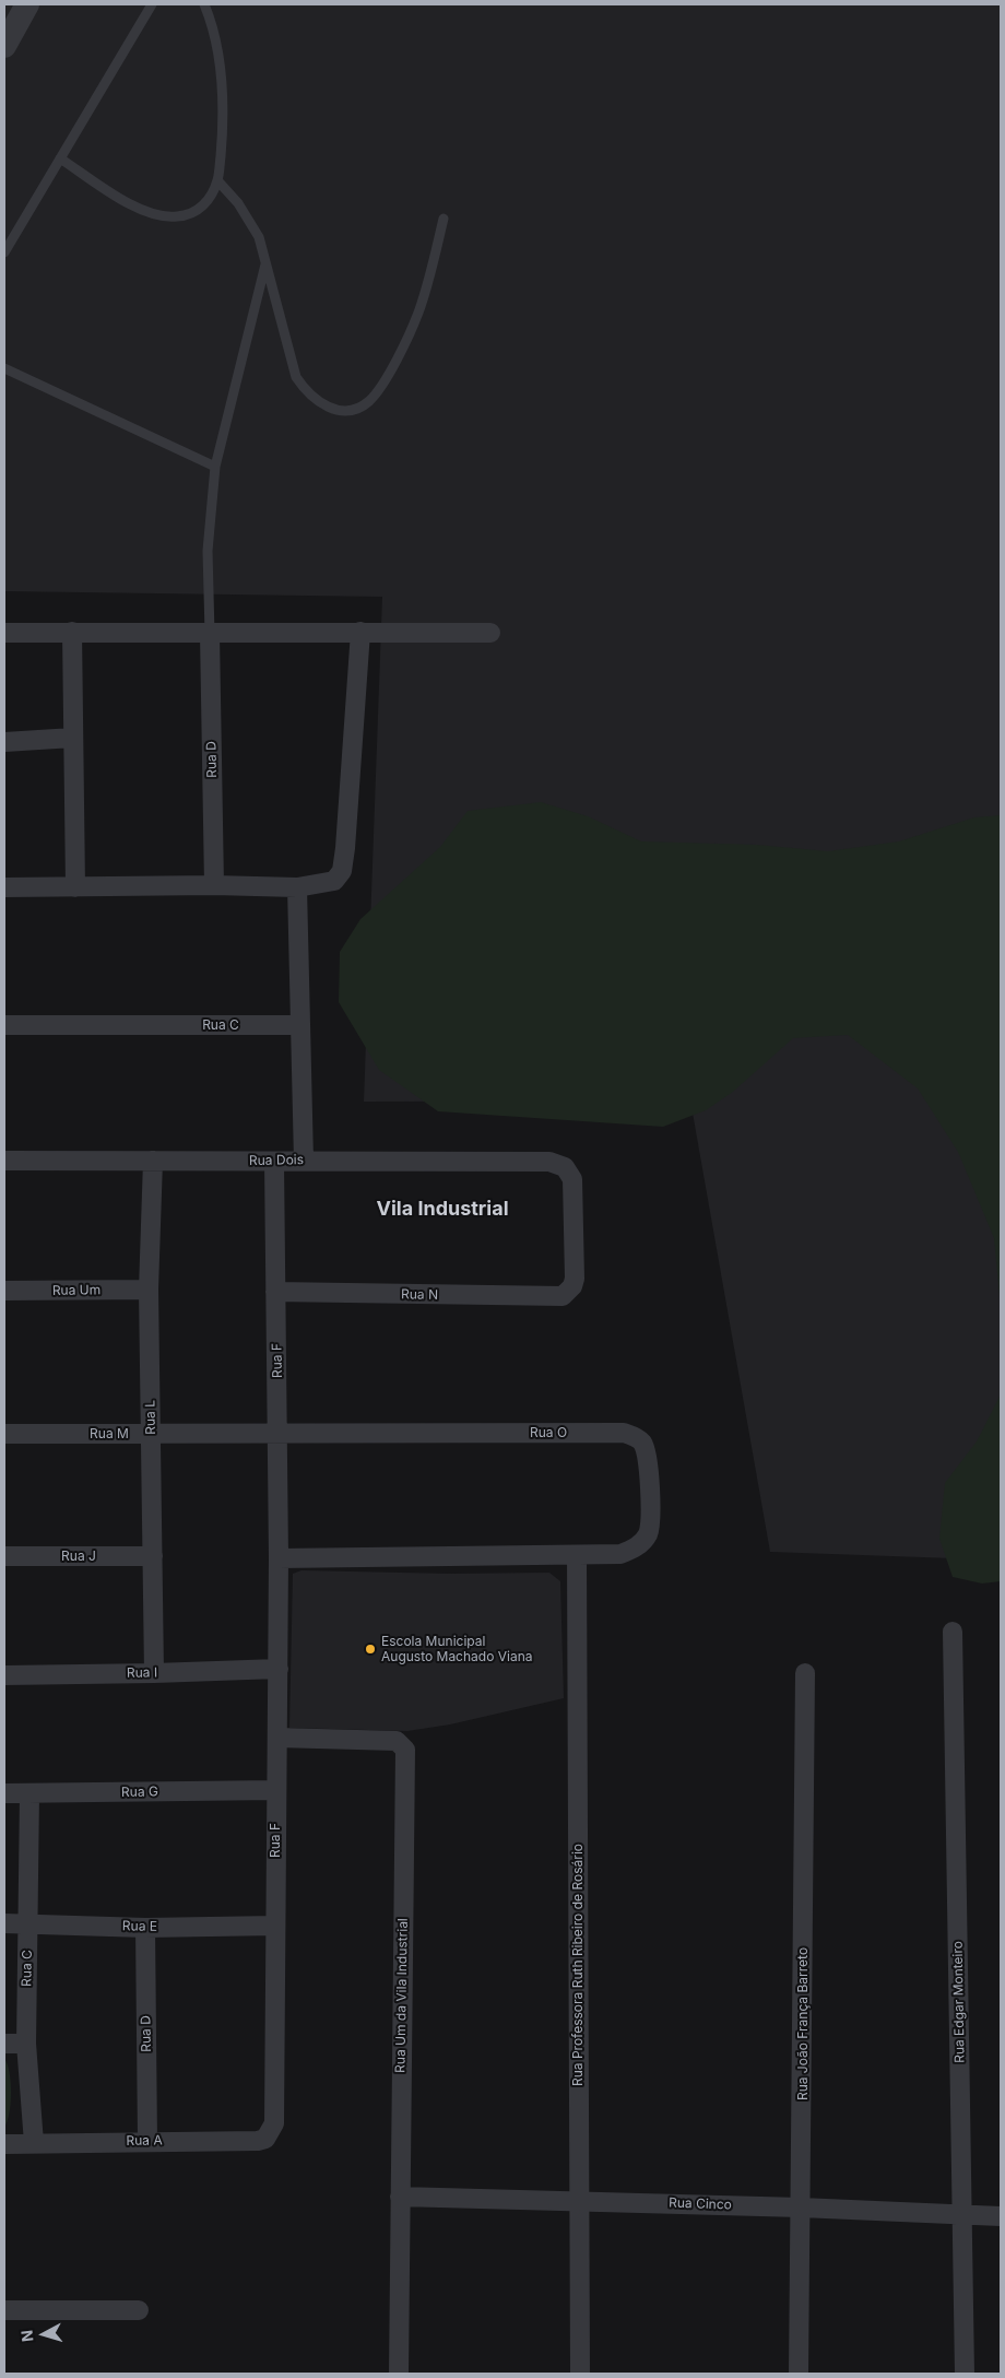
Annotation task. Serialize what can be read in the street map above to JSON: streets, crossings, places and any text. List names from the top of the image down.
{
  "streets": {
    "street": [
      "Rua D",
      "Rua C",
      "Rua Dois",
      "Rua Um",
      "Rua N",
      "Rua F",
      "Rua L",
      "Rua O",
      "Rua M",
      "Rua J",
      "Rua I",
      "Rua G",
      "Rua E",
      "Rua Professora Ruth Ribeiro de Rosário",
      "Rua Um da Vila Industrial",
      "Rua Edgar Monteiro",
      "Rua João França Barreto",
      "Rua A",
      "Rua Cinco"
    ]
  },
  "crossings": [
    ["Rua D", "Rua E"],
    ["Rua D", "Rua A"],
    ["Rua C", "Rua G"],
    ["Rua C", "Rua E"],
    ["Rua C", "Rua A"],
    ["Rua Dois", "Rua N"],
    ["Rua Dois", "Rua F"],
    ["Rua Dois", "Rua L"],
    ["Rua Um", "Rua L"],
    ["Rua N", "Rua F"],
    ["Rua F", "Rua O"],
    ["Rua F", "Rua M"],
    ["Rua F", "Rua I"],
    ["Rua F", "Rua G"],
    ["Rua F", "Rua E"],
    ["Rua F", "Rua Um da Vila Industrial"],
    ["Rua F", "Rua A"],
    ["Rua L", "Rua M"],
    ["Rua L", "Rua J"],
    ["Rua L", "Rua I"],
    ["Rua O", "Rua M"],
    ["Rua O", "Rua Professora Ruth Ribeiro de Rosário"],
    ["Rua Professora Ruth Ribeiro de Rosário", "Rua Cinco"],
    ["Rua Um da Vila Industrial", "Rua Cinco"],
    ["Rua Edgar Monteiro", "Rua Cinco"],
    ["Rua João França Barreto", "Rua Cinco"]
  ],
  "districts": ["Vila Industrial"],
  "places": ["Escola Municipal Augusto Machado Viana"],
  "north": "left"
}
